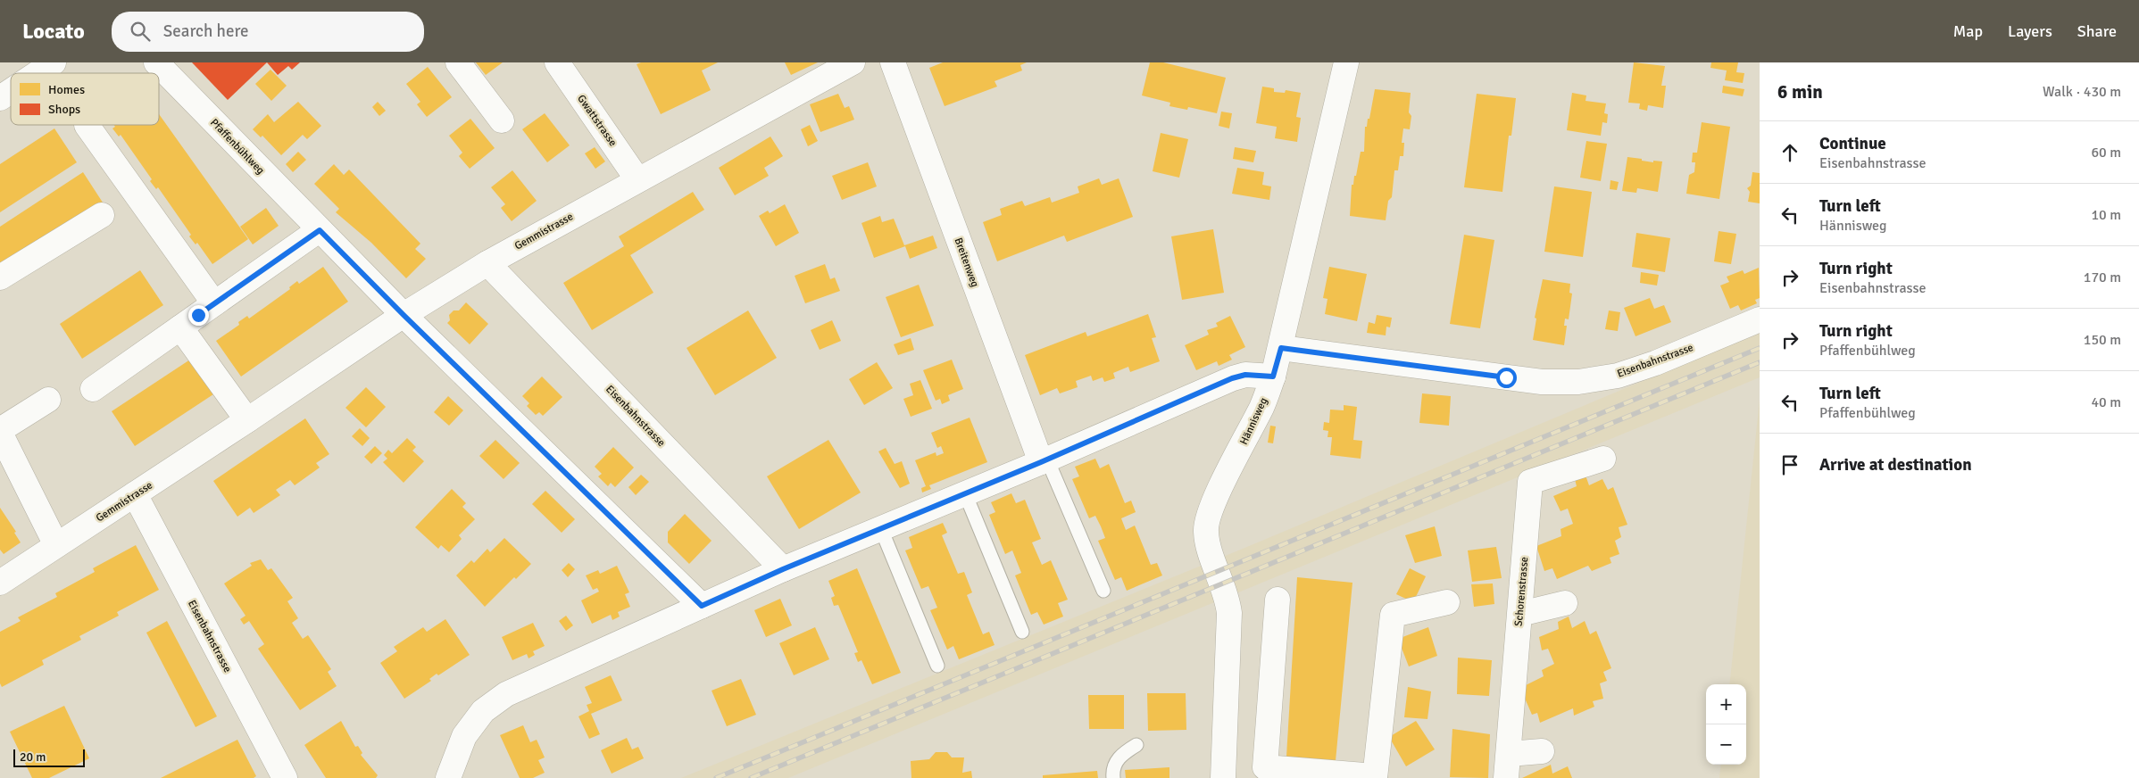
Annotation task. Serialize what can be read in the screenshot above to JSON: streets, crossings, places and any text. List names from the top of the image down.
{
  "streets": {
    "street": [
      "Gwattstrasse",
      "Pfaffenbühlweg",
      "Gemmistrasse",
      "Breitenweg",
      "Eisenbahnstrasse",
      "Hännisweg",
      "Schorenstrasse"
    ]
  },
  "crossings": [
    ["Gwattstrasse", "Gemmistrasse"],
    ["Pfaffenbühlweg", "Gemmistrasse"],
    ["Gemmistrasse", "Eisenbahnstrasse"],
    ["Eisenbahnstrasse", "Hännisweg"]
  ],
  "legend": ["Homes", "Shops"],
  "scale_bar": "20 m",
  "page": {
    "header": "Locato",
    "search": "Search here",
    "nav": ["Map", "Layers", "Share"],
    "heading": ["6 min", "Walk · 430 m"],
    "list": [
      ["Continue", "Eisenbahnstrasse", "60 m"],
      ["Turn left", "Hännisweg", "10 m"],
      ["Turn right", "Eisenbahnstrasse", "170 m"],
      ["Turn right", "Pfaffenbühlweg", "150 m"],
      ["Turn left", "Pfaffenbühlweg", "40 m"],
      "Arrive at destination"
    ],
    "map_buttons": ["+", "−"],
    "scale": "20 m"
  }
}
